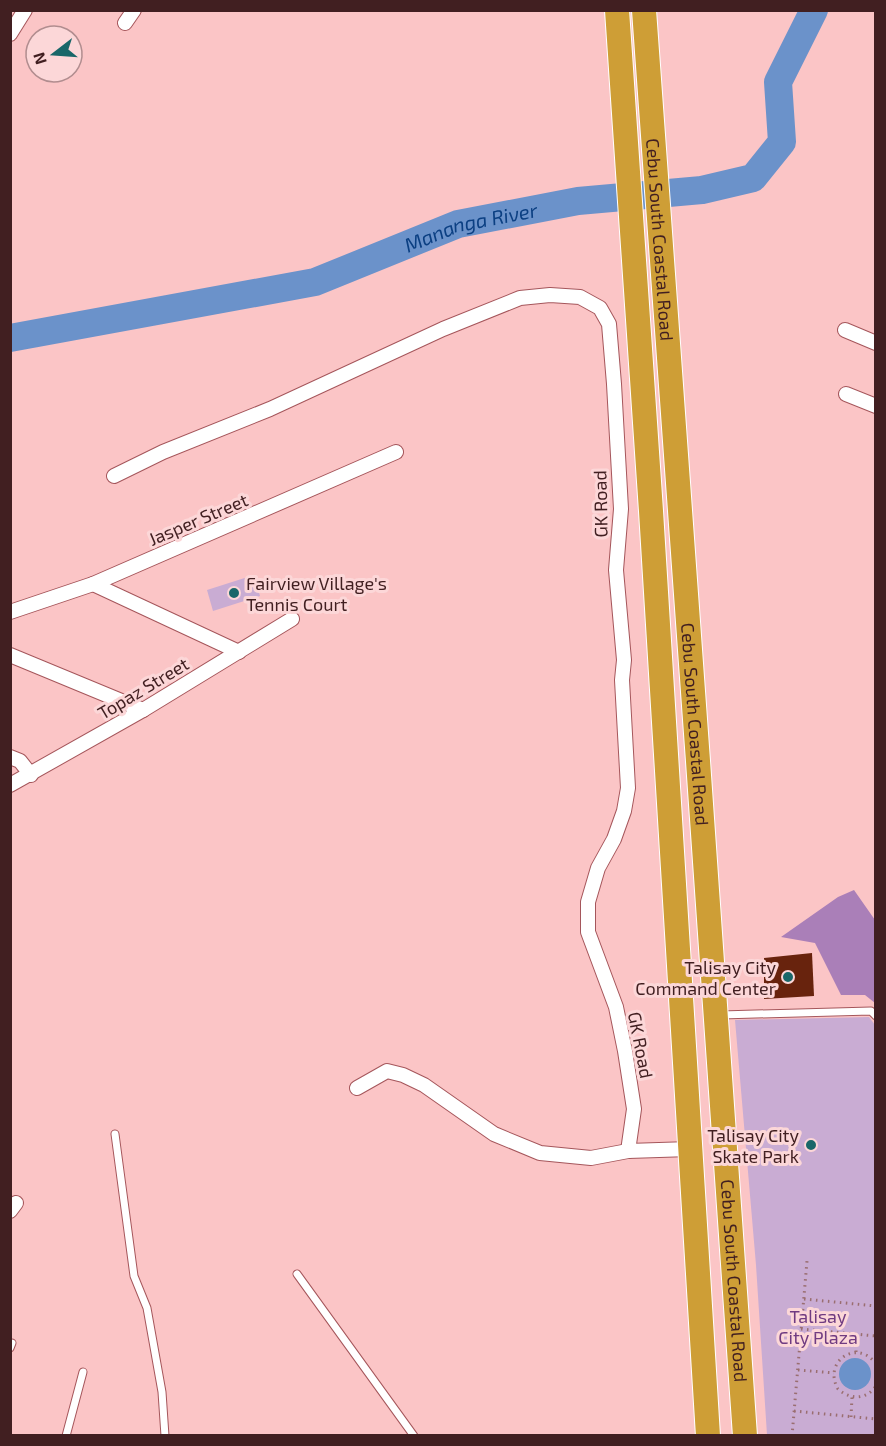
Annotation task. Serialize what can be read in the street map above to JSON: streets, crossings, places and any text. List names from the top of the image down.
{
  "streets": {
    "highway": ["Cebu South Coastal Road"],
    "street": ["GK Road", "Jasper Street", "Topaz Street"]
  },
  "water": ["Mananga River"],
  "parks": ["Talisay City Plaza"],
  "places": ["Fairview Village's Tennis Court", "Talisay City Command Center", "Talisay City Skate Park"],
  "north": "left"
}
